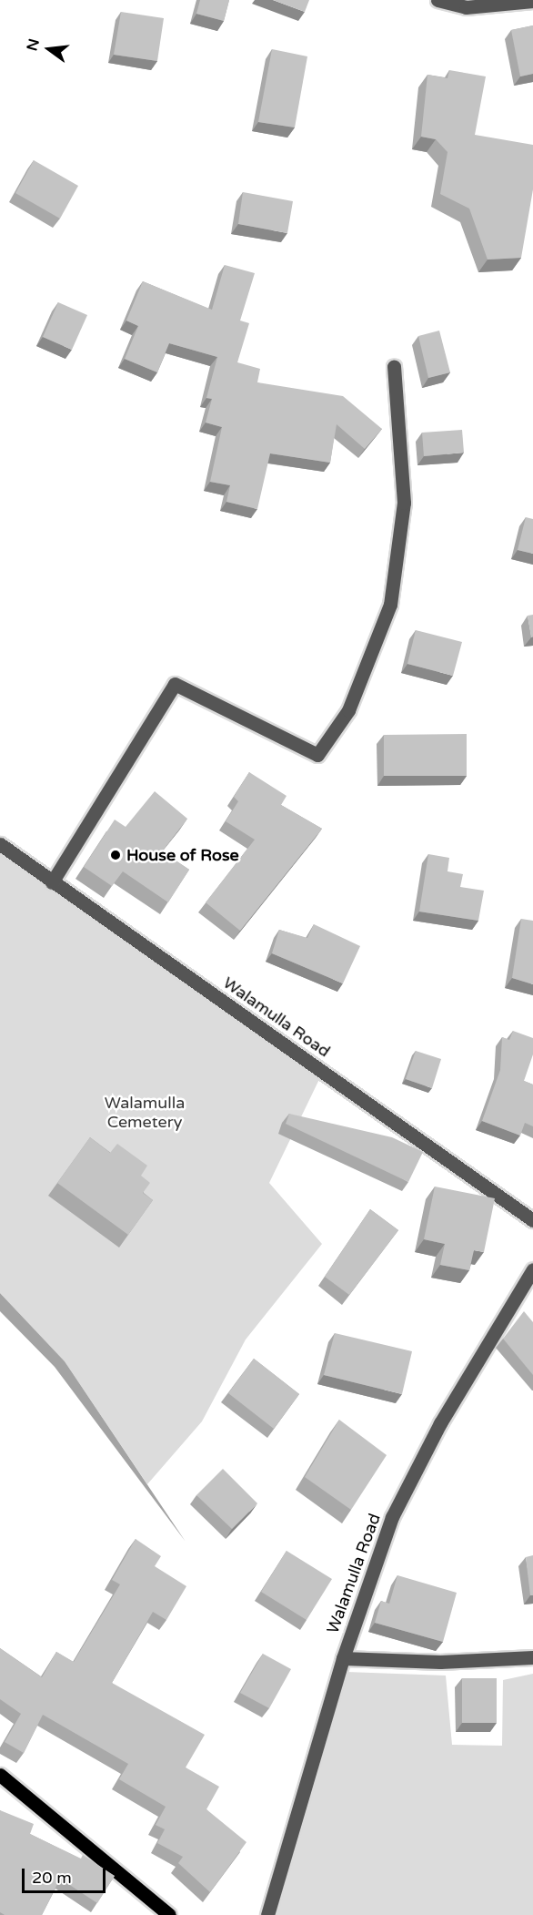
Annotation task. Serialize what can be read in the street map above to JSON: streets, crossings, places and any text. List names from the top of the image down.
{
  "streets": {
    "street": ["Walamulla Road"]
  },
  "parks": ["Walamulla Cemetery"],
  "places": ["House of Rose"],
  "scale_bar": "20 m",
  "north": "left"
}
